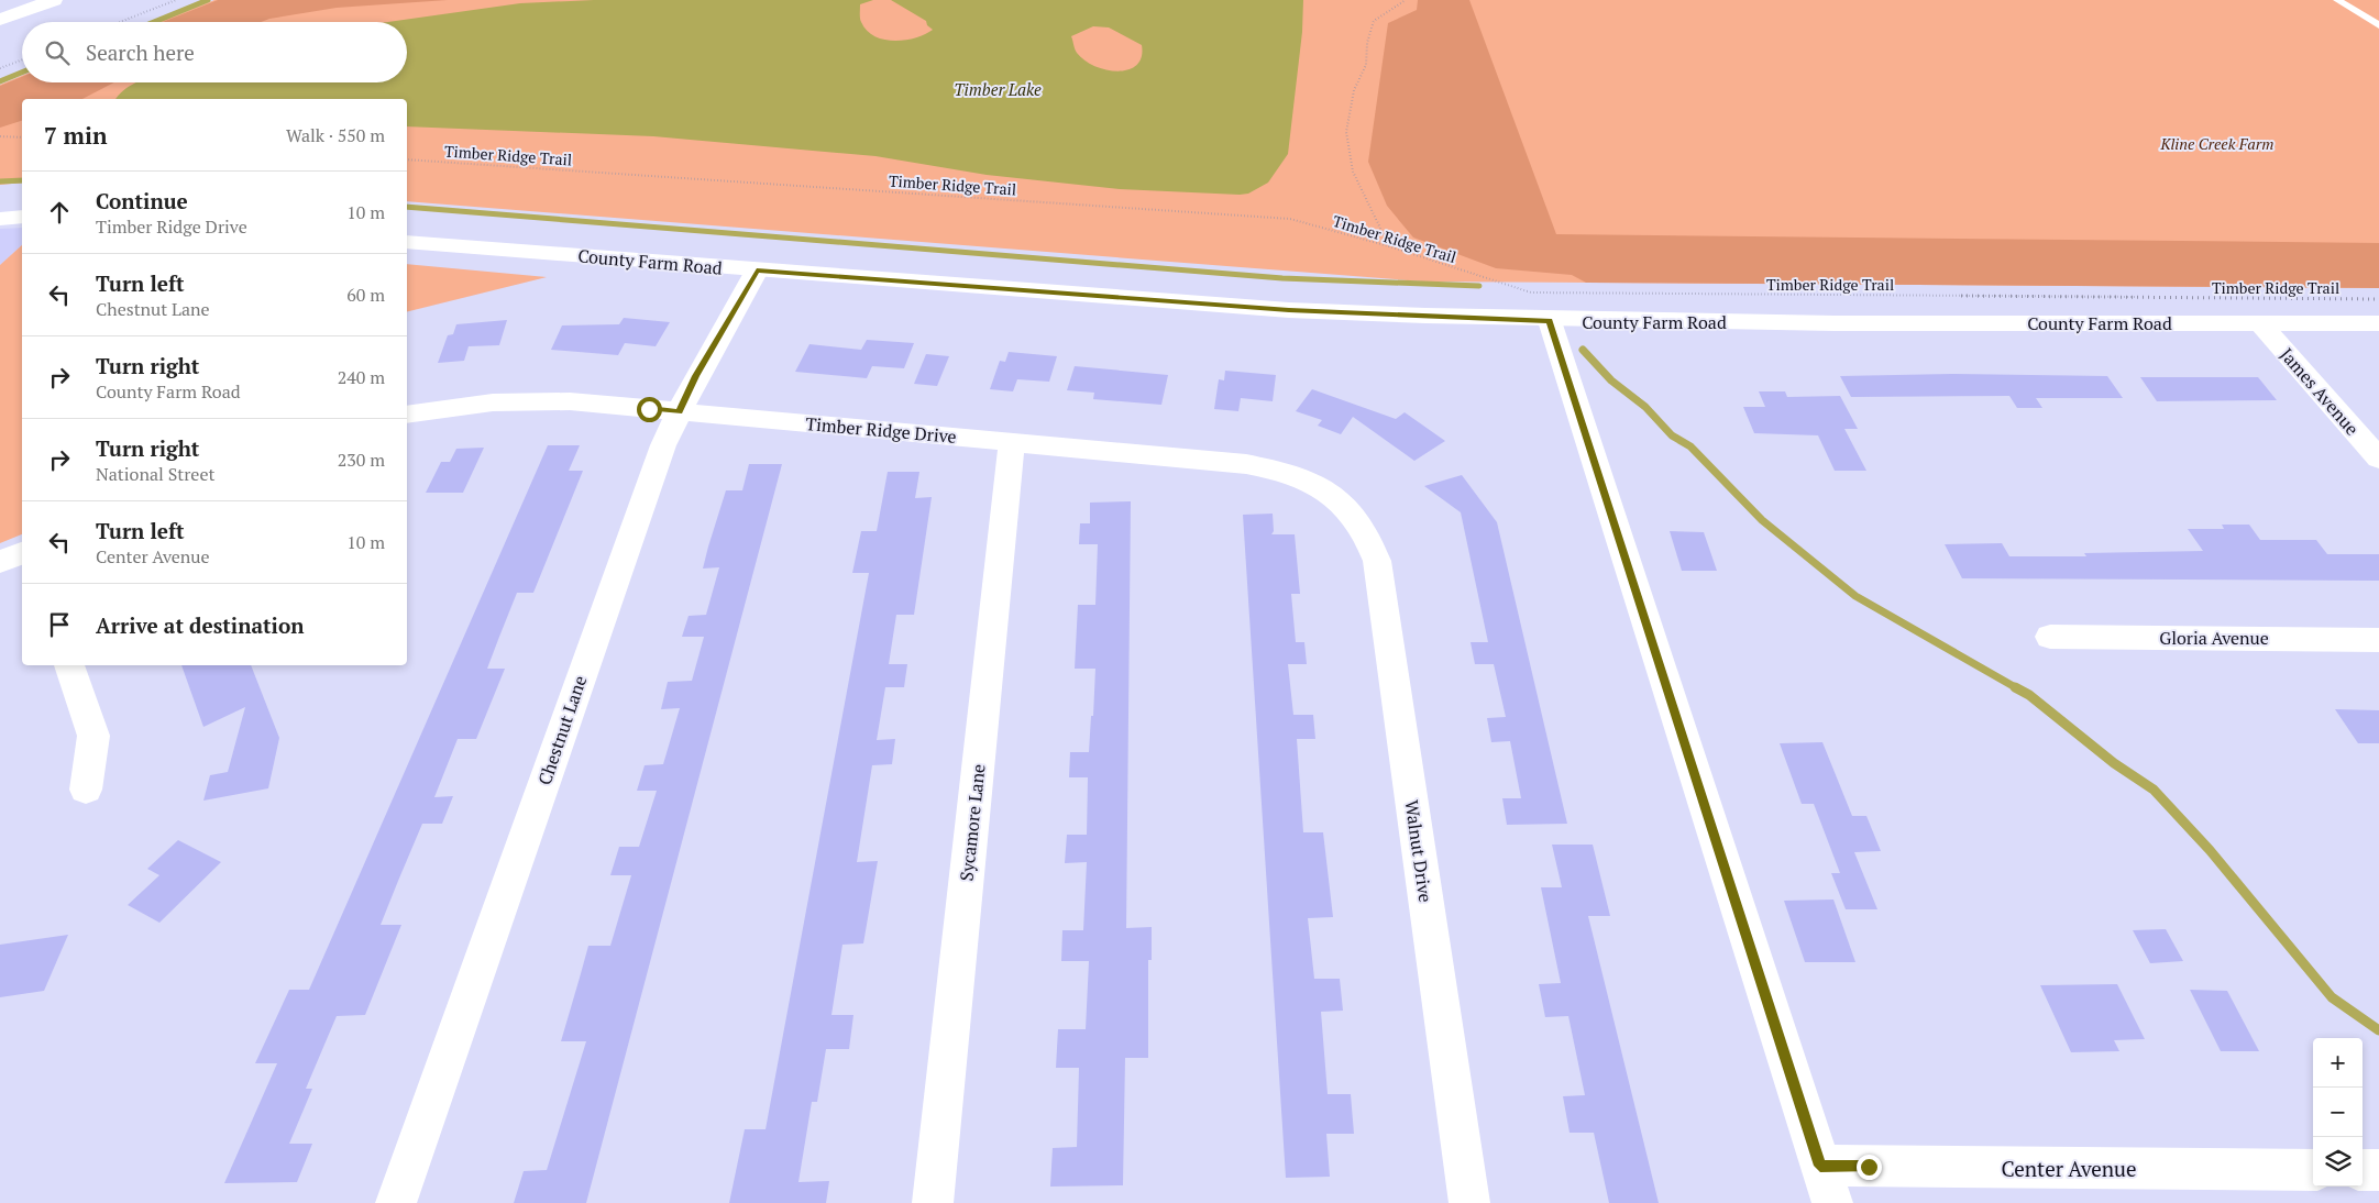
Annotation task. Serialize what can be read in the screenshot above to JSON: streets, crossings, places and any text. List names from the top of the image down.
{
  "streets": {
    "street": [
      "County Farm Road",
      "James Avenue",
      "Timber Ridge Drive",
      "Gloria Avenue",
      "Chestnut Lane",
      "Sycamore Lane",
      "Walnut Drive",
      "Center Avenue"
    ],
    "path": ["Timber Ridge Trail"]
  },
  "crossings": [
    ["County Farm Road", "James Avenue"],
    ["County Farm Road", "Chestnut Lane"],
    ["Timber Ridge Drive", "Chestnut Lane"],
    ["Timber Ridge Drive", "Sycamore Lane"],
    ["Timber Ridge Drive", "Walnut Drive"]
  ],
  "water": ["Timber Lake"],
  "parks": ["Kline Creek Farm"],
  "page": {
    "search": "Search here",
    "heading": ["7 min", "Walk · 550 m"],
    "list": [
      ["Continue", "Timber Ridge Drive", "10 m"],
      ["Turn left", "Chestnut Lane", "60 m"],
      ["Turn right", "County Farm Road", "240 m"],
      ["Turn right", "National Street", "230 m"],
      ["Turn left", "Center Avenue", "10 m"],
      "Arrive at destination"
    ],
    "map_buttons": ["+", "−"]
  }
}
